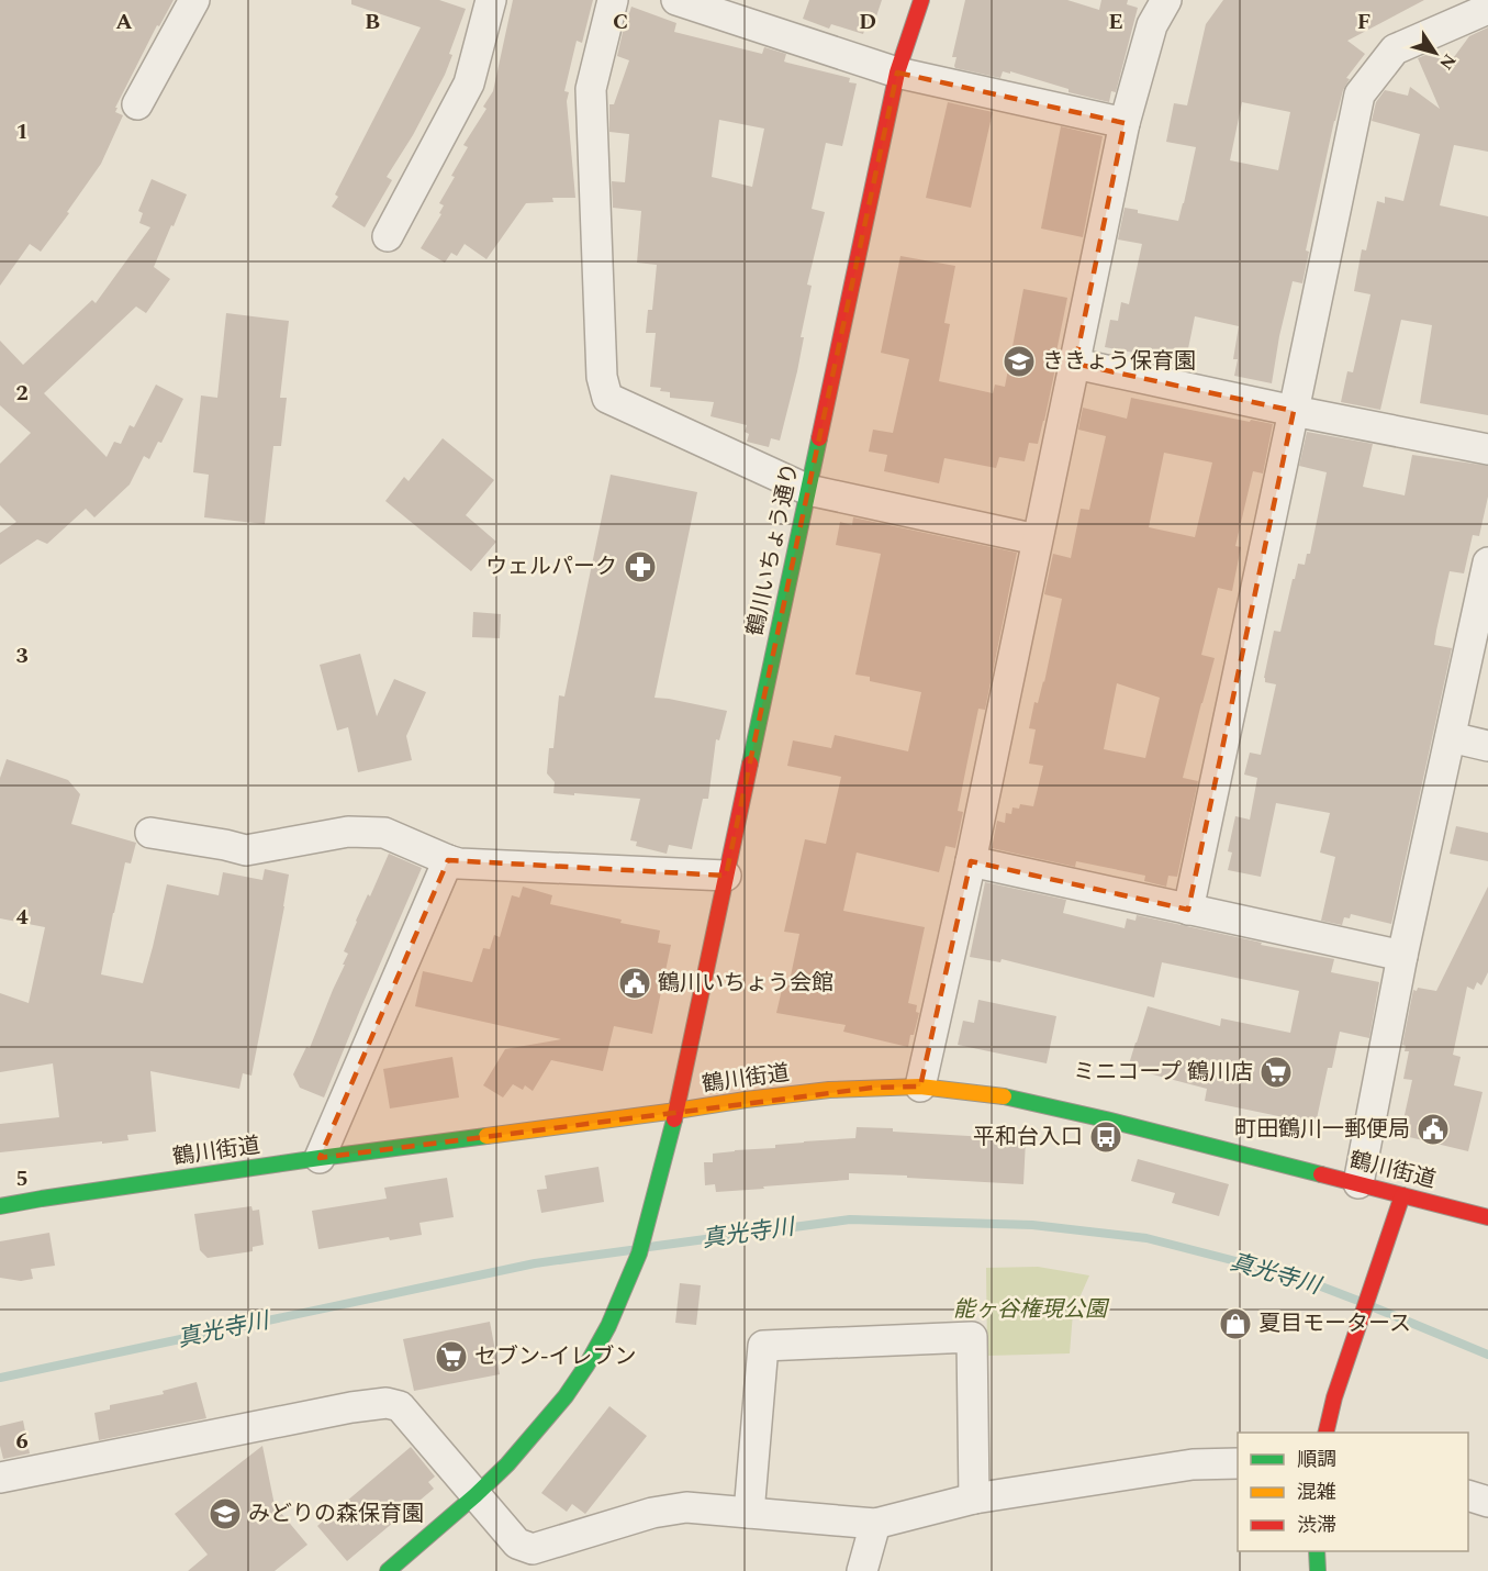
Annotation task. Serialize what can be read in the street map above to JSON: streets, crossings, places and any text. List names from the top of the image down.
{
  "streets": {
    "street": ["鶴川いちょう通り", "鶴川街道"]
  },
  "crossings": [
    ["鶴川いちょう通り", "鶴川街道"]
  ],
  "water": ["真光寺川"],
  "parks": ["能ヶ谷権現公園"],
  "places": {
    "school or university": ["ききょう保育園", "みどりの森保育園"],
    "pharmacy": ["ウェルパーク"],
    "public building": ["鶴川いちょう会館", "町田鶴川一郵便局"],
    "supermarket": ["ミニコープ 鶴川店", "セブン-イレブン"],
    "bus stop": ["平和台入口"],
    "shop": ["夏目モータース"]
  },
  "legend": ["順調", "混雑", "渋滞"],
  "north": "bottom right",
  "grid": {
    "columns": [
      "A",
      "B",
      "C",
      "D",
      "E",
      "F"
    ],
    "rows": [
      "1",
      "2",
      "3",
      "4",
      "5",
      "6"
    ]
  }
}
